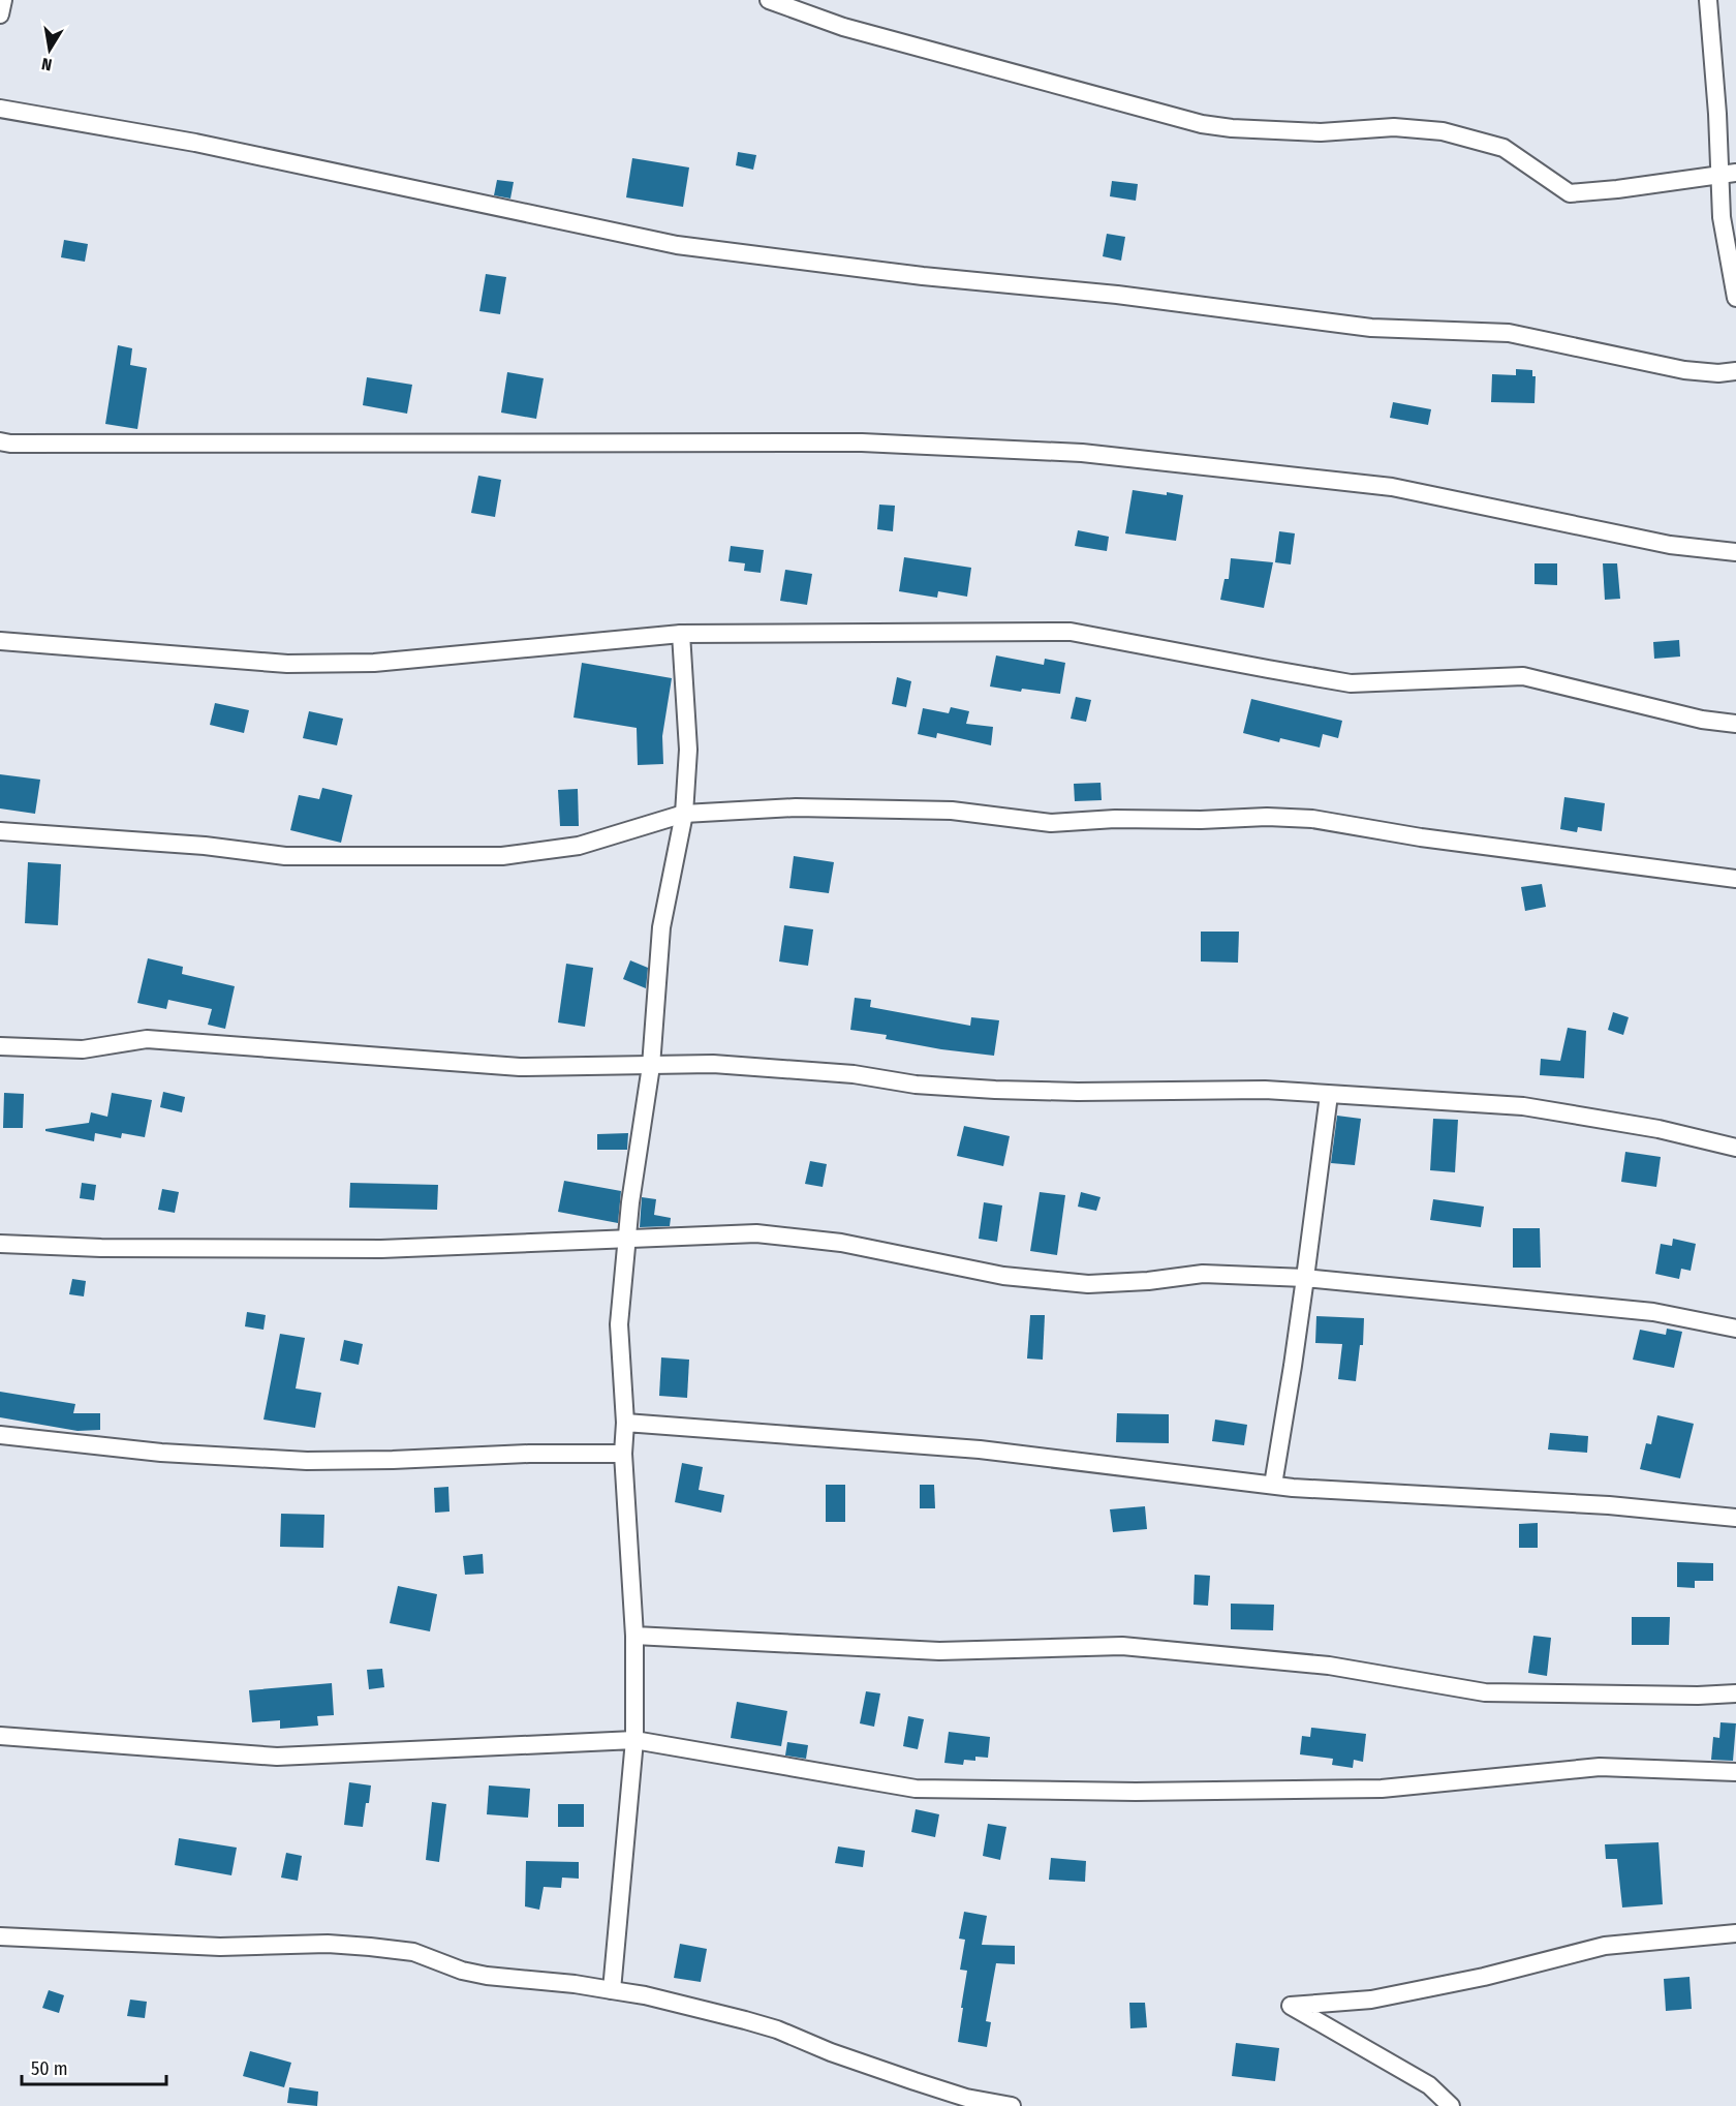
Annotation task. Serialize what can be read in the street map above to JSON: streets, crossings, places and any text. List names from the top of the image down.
{
  "scale_bar": "50 m",
  "north": "bottom"
}
